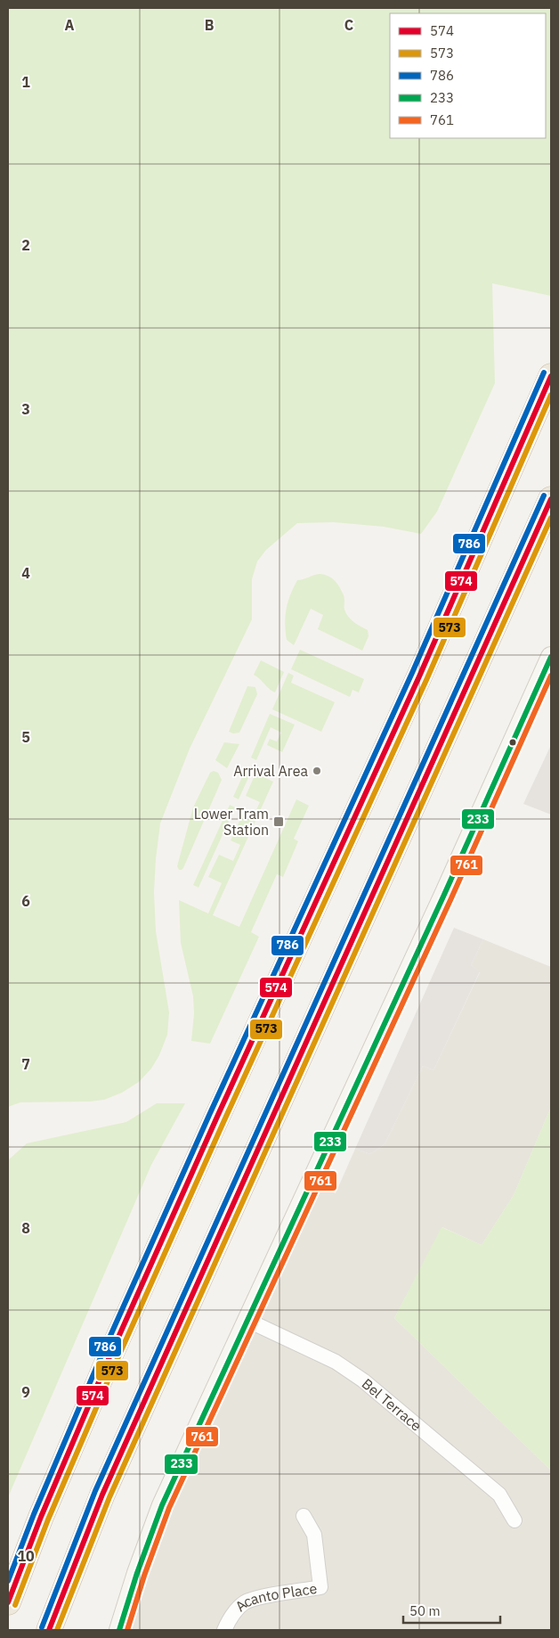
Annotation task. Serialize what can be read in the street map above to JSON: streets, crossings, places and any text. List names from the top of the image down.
{
  "streets": {
    "street": ["Bel Terrace", "Acanto Place"]
  },
  "places": {
    "other": ["Arrival Area"],
    "transit": ["Lower Tram Station"]
  },
  "lines": [
    "transit line 786",
    "transit line 574",
    "transit line 573",
    "transit line 233",
    "transit line 761"
  ],
  "legend": [
    "574",
    "573",
    "786",
    "233",
    "761"
  ],
  "scale_bar": "50 m",
  "grid": {
    "columns": ["A", "B", "C"],
    "rows": [
      "1",
      "2",
      "3",
      "4",
      "5",
      "6",
      "7",
      "8",
      "9",
      "10"
    ]
  }
}
